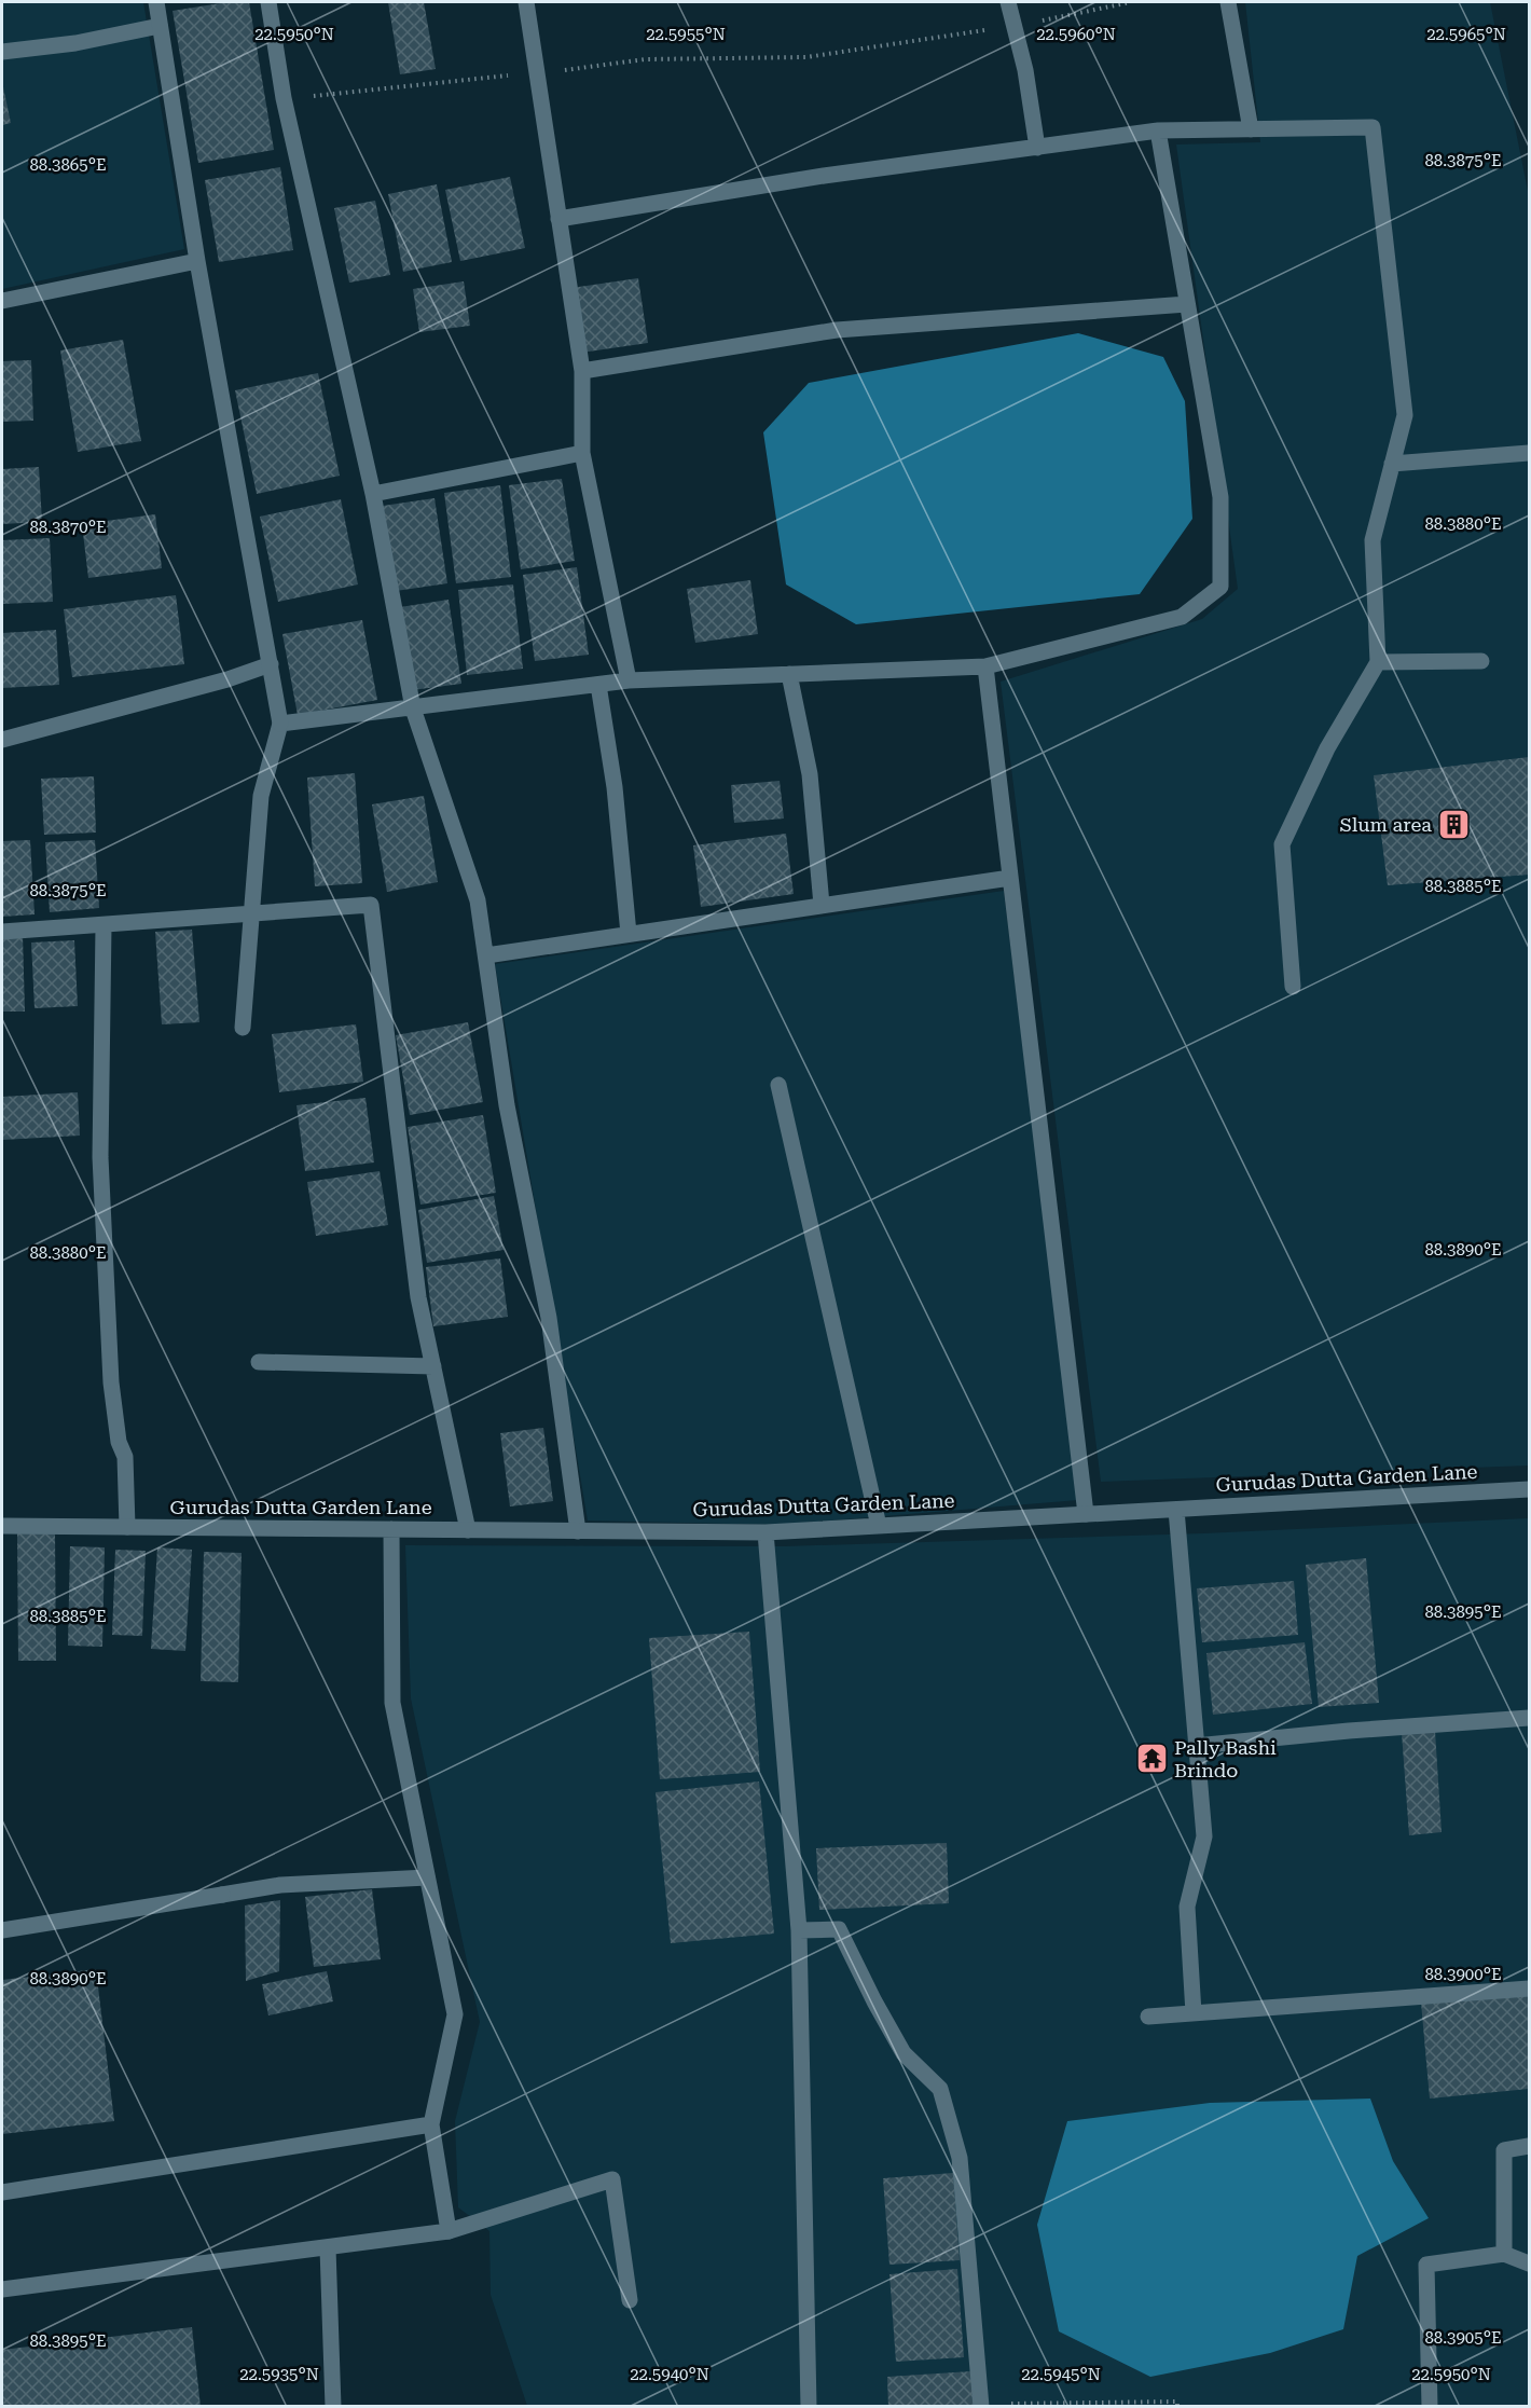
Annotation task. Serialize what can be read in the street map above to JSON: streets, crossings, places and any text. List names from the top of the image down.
{
  "streets": {
    "street": ["Gurudas Dutta Garden Lane"]
  },
  "places": {
    "building": ["Slum area"],
    "temple": ["Pally Bashi Brindo"]
  },
  "coordinates": [
    "22.5965°N",
    "22.5950°N",
    "22.5955°N",
    "22.5960°N",
    "88.3875°E",
    "88.3865°E",
    "88.3880°E",
    "88.3870°E",
    "88.3885°E",
    "88.3890°E",
    "88.3895°E",
    "88.3900°E",
    "88.3905°E",
    "22.5935°N",
    "22.5940°N",
    "22.5945°N"
  ]
}
